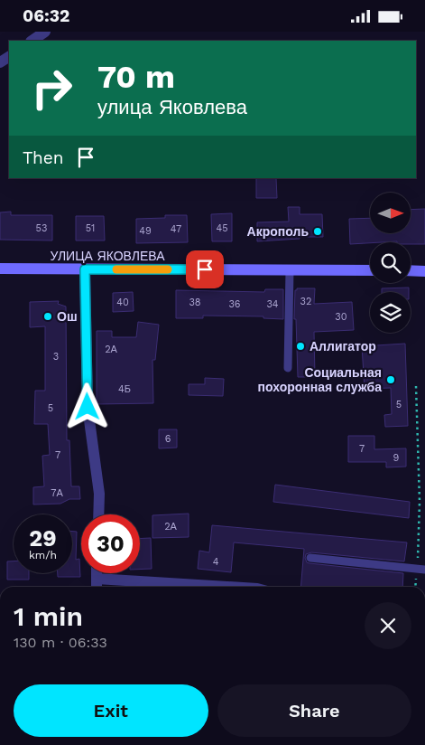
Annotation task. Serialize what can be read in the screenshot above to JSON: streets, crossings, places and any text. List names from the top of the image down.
{
  "streets": {
    "main road": ["УЛИЦА ЯКОВЛЕВА"]
  },
  "places": [
    "Акрополь",
    "Ош",
    "Аллигатор",
    "Социальная похоронная служба"
  ],
  "house_numbers": [
    "53",
    "51",
    "45",
    "47",
    "49",
    "32",
    "40",
    "38",
    "36",
    "34",
    "30",
    "2А",
    "3",
    "4Б",
    "5",
    "5",
    "6",
    "7",
    "7",
    "9",
    "7А",
    "2А",
    "4"
  ],
  "north": "right",
  "page": {
    "status": "06:32",
    "turn": ["70 m", "улица Яковлева"],
    "then": "Then",
    "speed": "29 km/h",
    "limit": "30",
    "heading": ["1 min", "130 m · 06:33"],
    "buttons": ["Exit", "Share"]
  }
}
